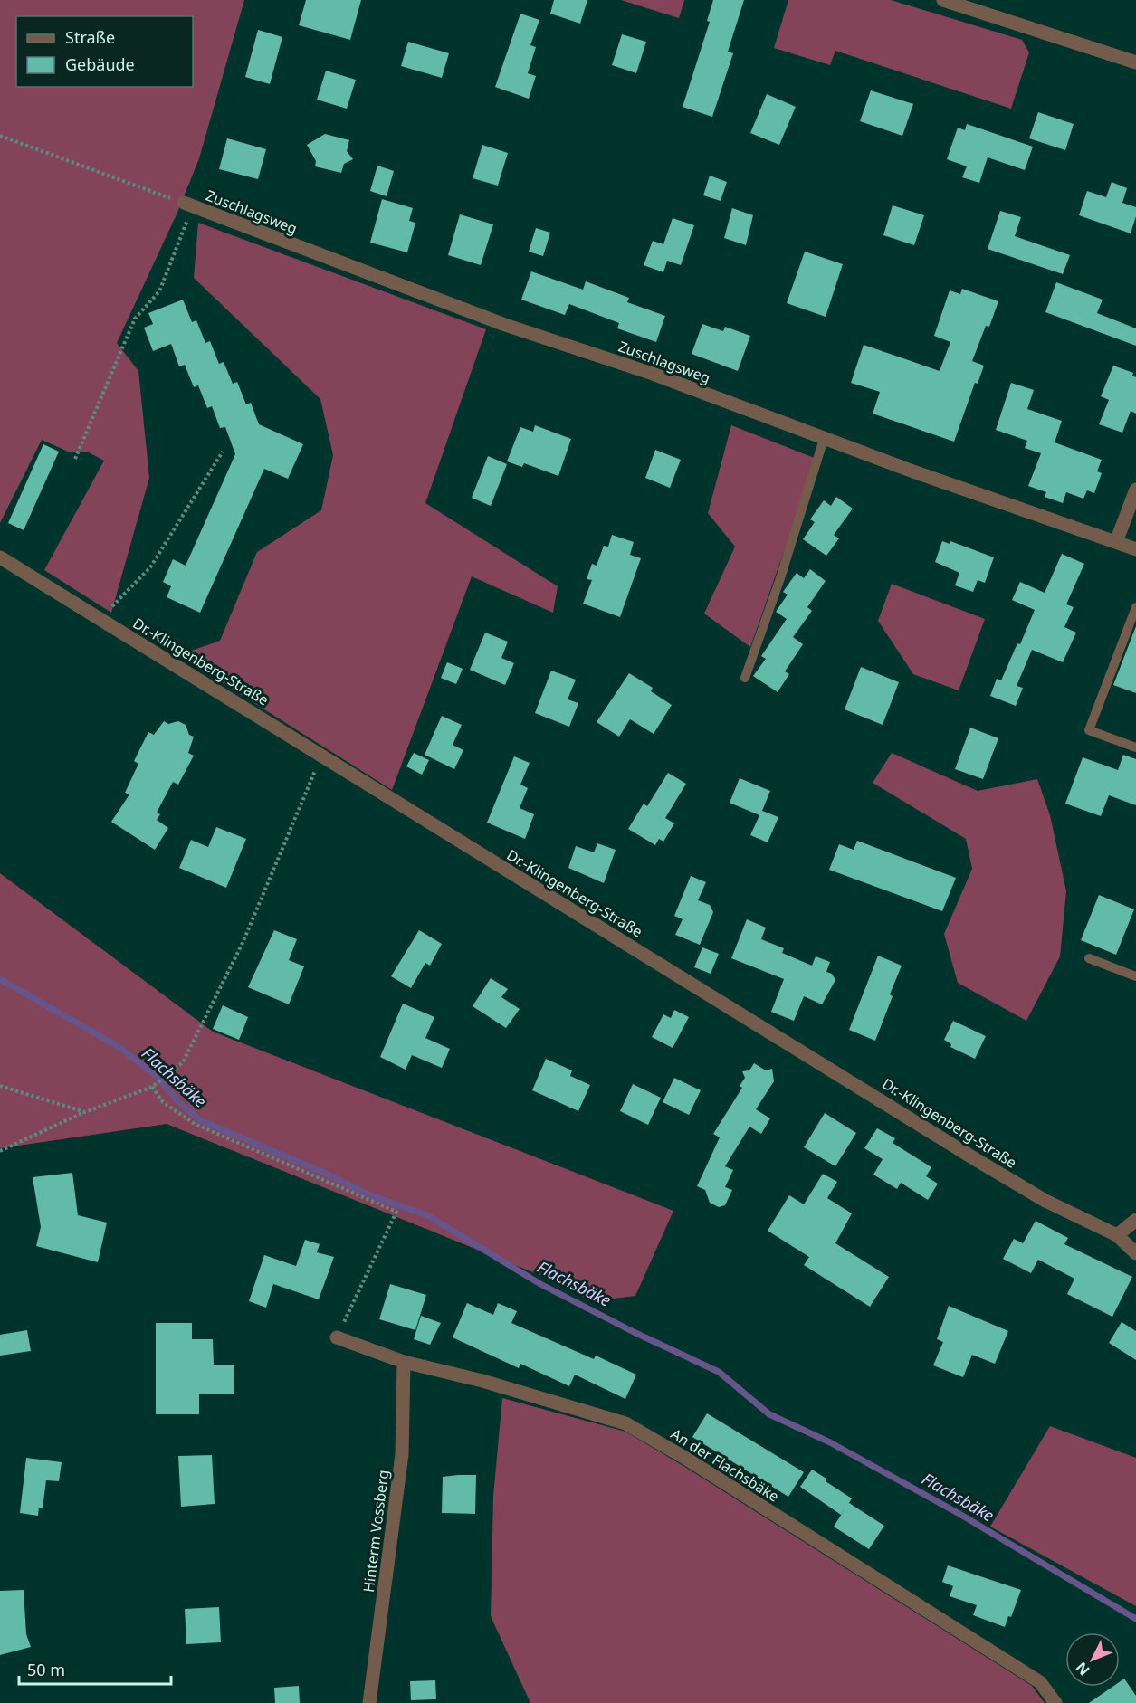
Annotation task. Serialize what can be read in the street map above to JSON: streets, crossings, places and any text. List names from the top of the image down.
{
  "streets": {
    "street": [
      "Zuschlagsweg",
      "Dr.-Klingenberg-Straße",
      "An der Flachsbäke",
      "Hinterm Vossberg"
    ]
  },
  "crossings": [
    ["An der Flachsbäke", "Hinterm Vossberg"]
  ],
  "water": ["Flachsbäke"],
  "legend": ["Straße", "Gebäude"],
  "scale_bar": "50 m",
  "north": "bottom left"
}
